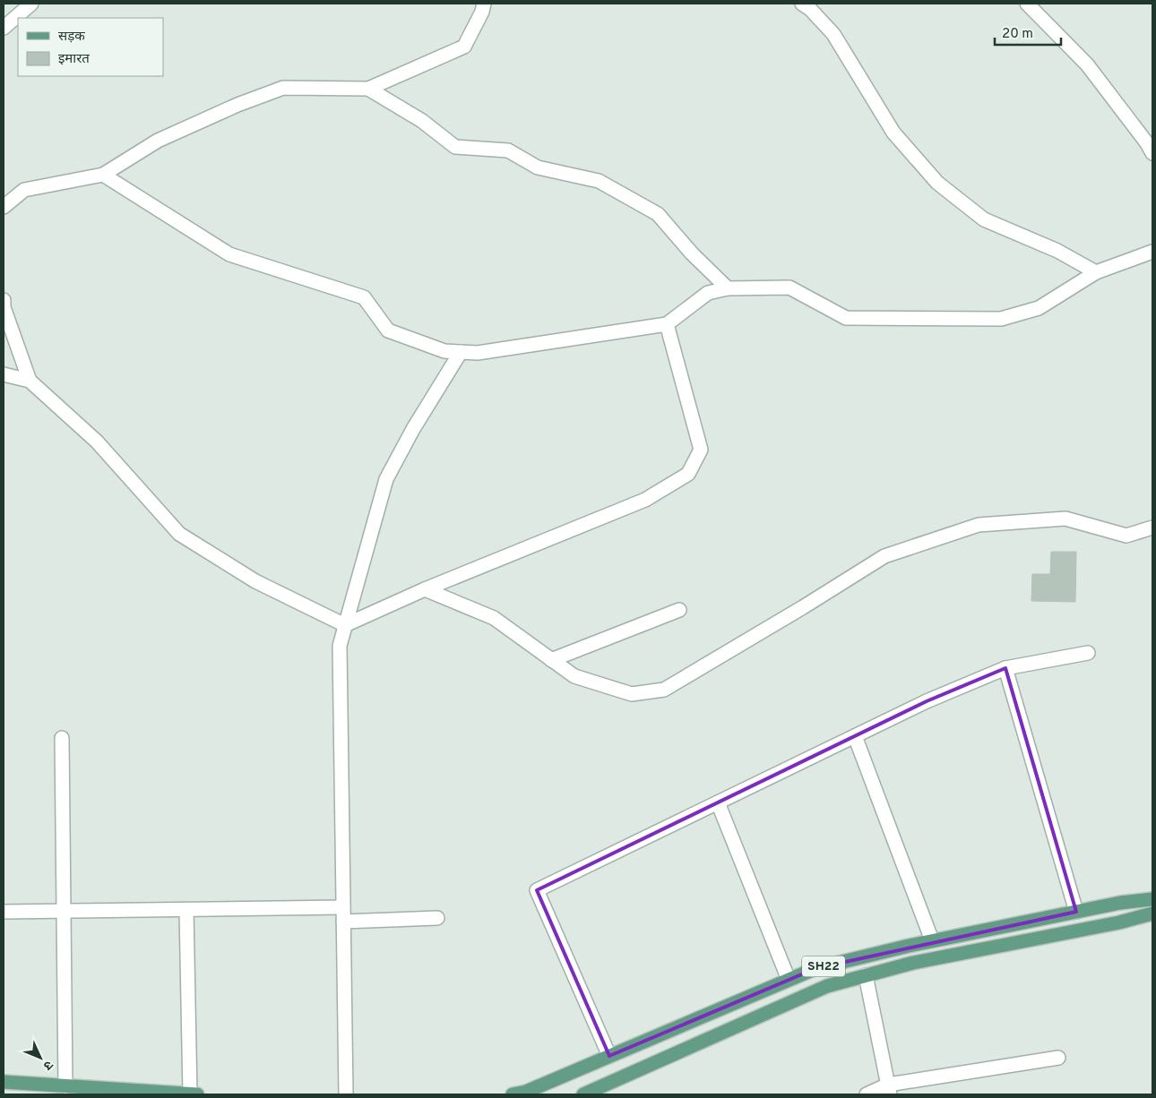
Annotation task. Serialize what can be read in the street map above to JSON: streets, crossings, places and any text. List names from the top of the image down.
{
  "streets": {
    "main road": ["SH22"]
  },
  "legend": ["सड़क", "इमारत"],
  "scale_bar": "20 m",
  "north": "bottom right"
}
